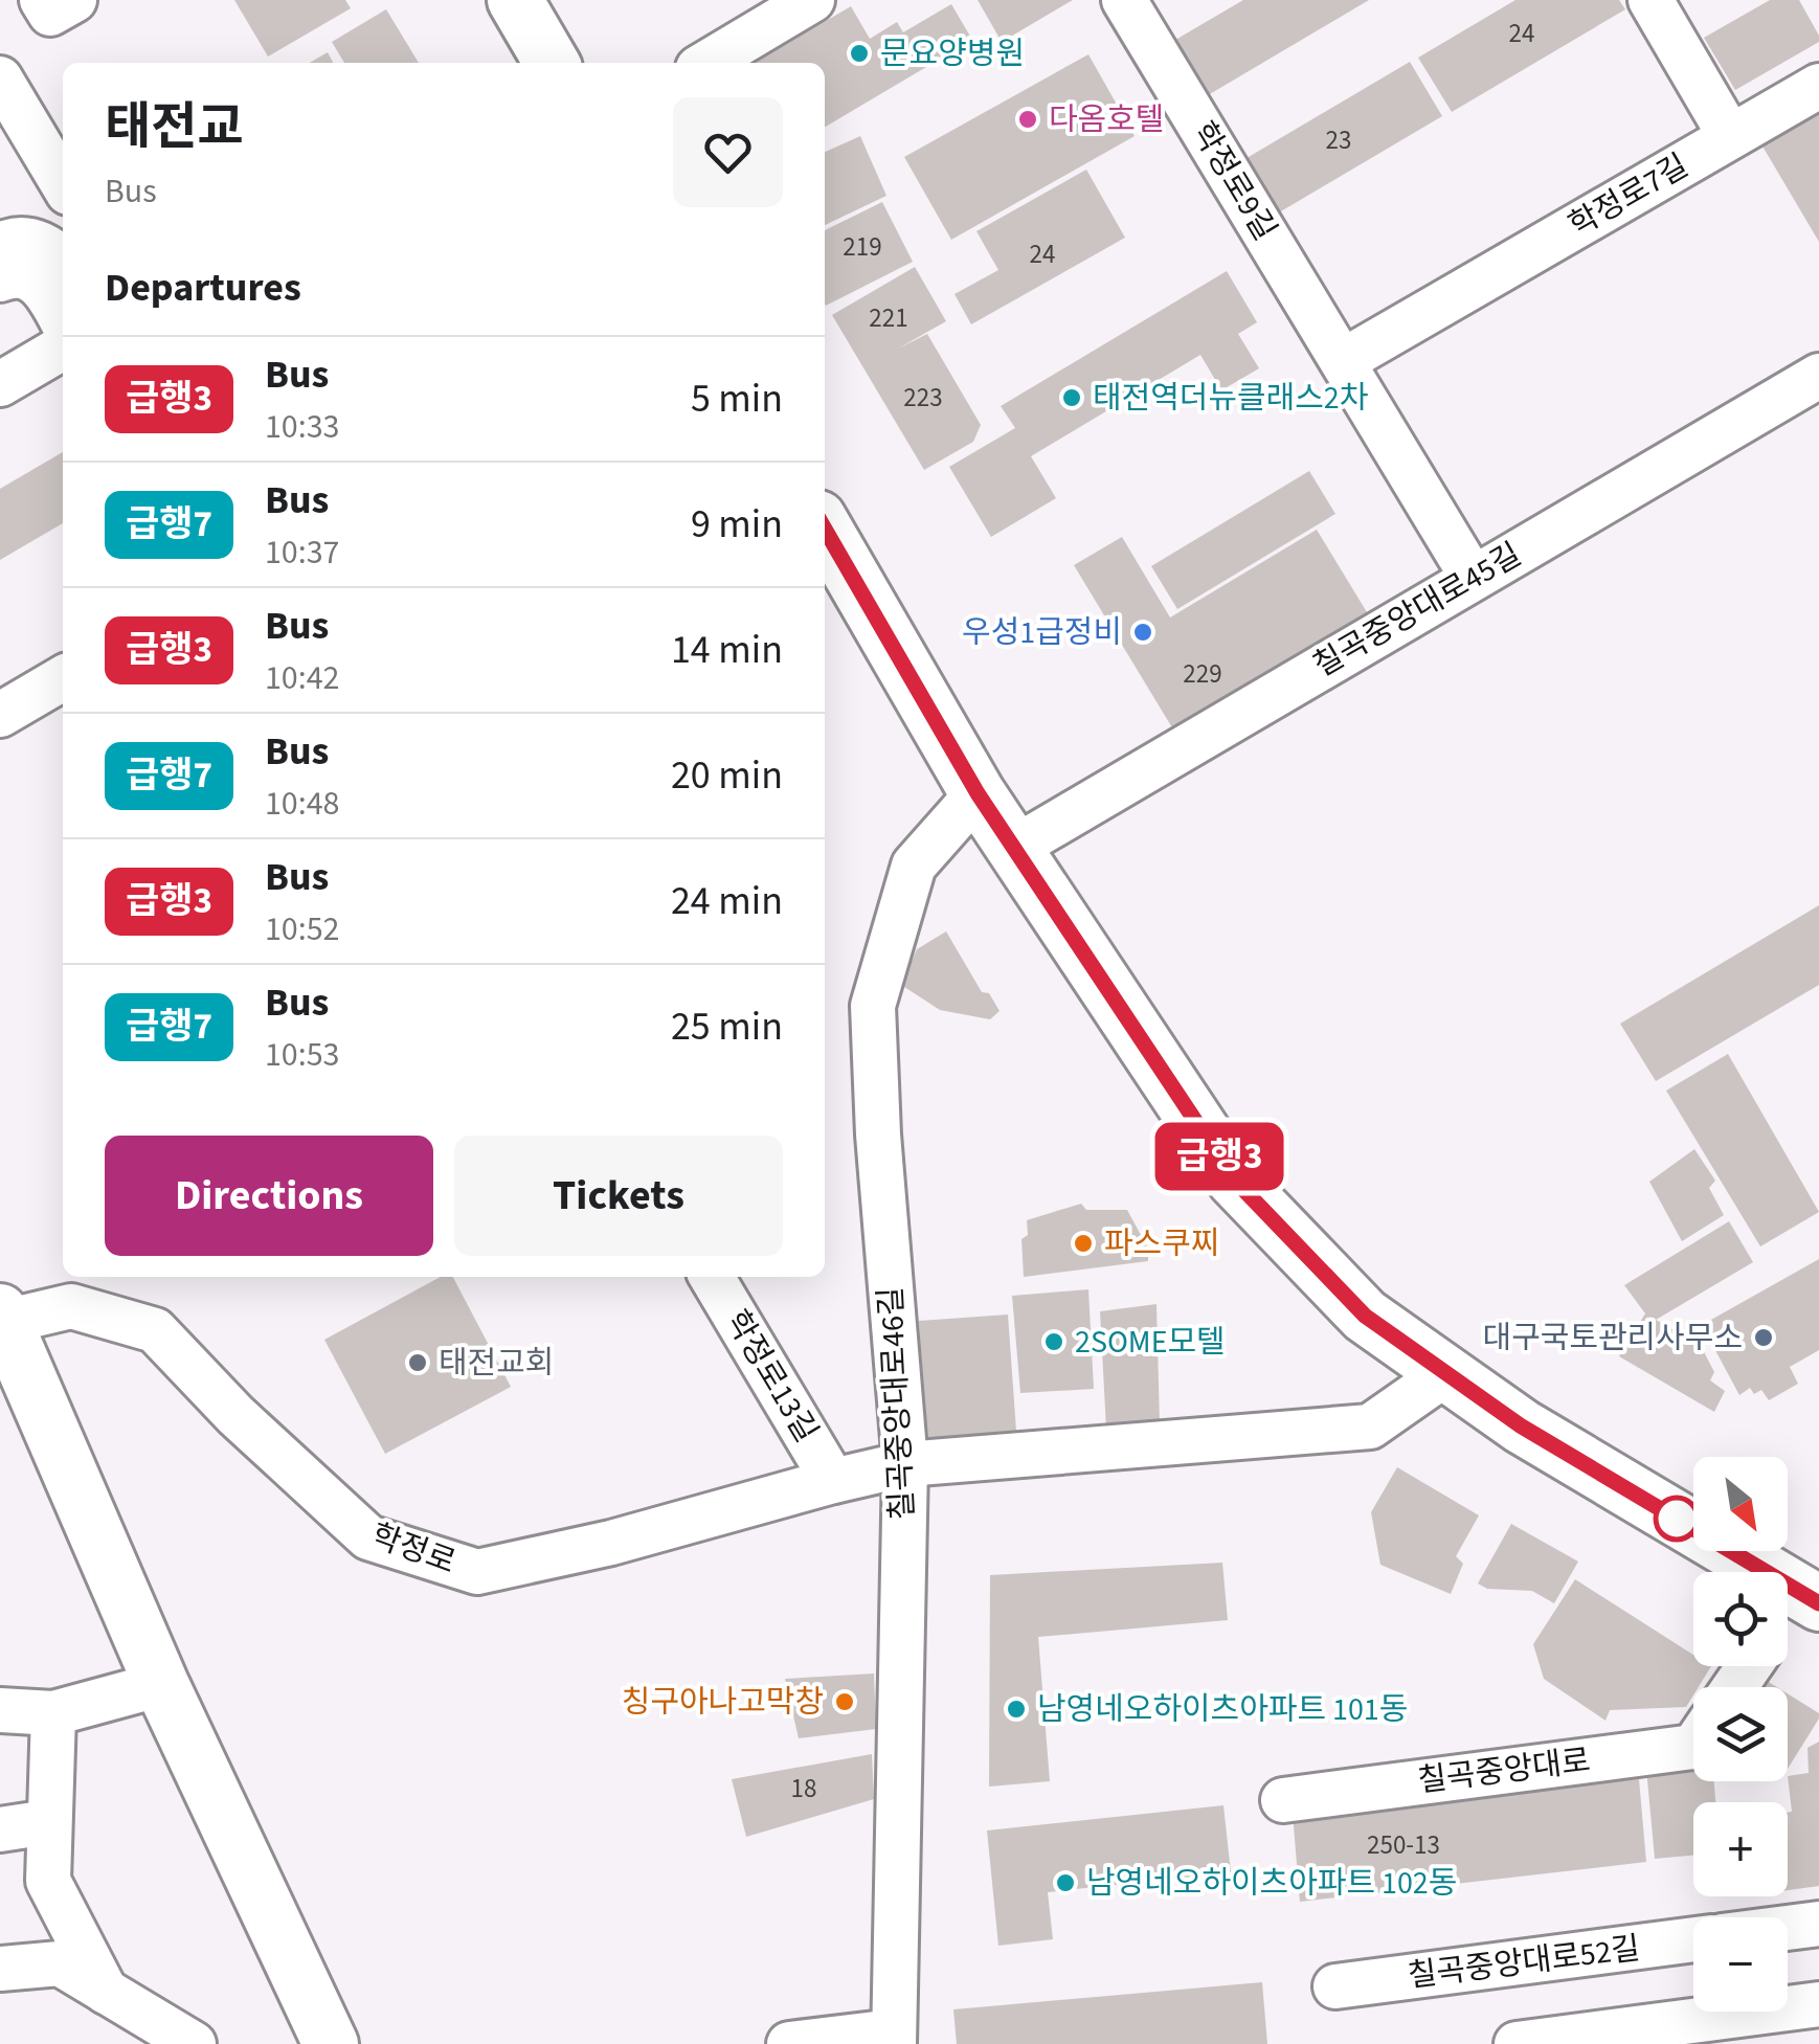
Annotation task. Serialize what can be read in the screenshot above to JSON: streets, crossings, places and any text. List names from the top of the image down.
{
  "streets": {
    "main road": ["학정로"],
    "street": [
      "학정로9길",
      "학정로7길",
      "칠곡중앙대로45길",
      "학정로13길",
      "칠곡중앙대로46길",
      "칠곡중앙대로",
      "칠곡중앙대로52길"
    ]
  },
  "crossings": [
    ["학정로9길", "학정로7길"],
    ["학정로9길", "칠곡중앙대로45길"],
    ["학정로13길", "학정로"],
    ["칠곡중앙대로46길", "학정로"]
  ],
  "places": [
    "문요양병원",
    "다옴호텔",
    "태전역더뉴클래스2차",
    "우성1급정비",
    "파스쿠찌",
    "대구국토관리사무소",
    "2SOME모텔",
    "태전교회",
    "칭구아나고막창",
    "남영네오하이츠아파트 101동",
    "남영네오하이츠아파트 102동"
  ],
  "lines": ["bus line 급행3"],
  "house_numbers": [
    "24",
    "23",
    "219",
    "24",
    "221",
    "223",
    "229",
    "18",
    "250-13"
  ],
  "north": "bottom right",
  "page": {
    "on_map": "급행3",
    "heading": [
      ["태전교", "Bus"],
      "Departures"
    ],
    "list": [
      {
        "mark": "급행3",
        "name": "Bus",
        "note": "10:33",
        "value": "5 min"
      },
      {
        "mark": "급행7",
        "name": "Bus",
        "note": "10:37",
        "value": "9 min"
      },
      {
        "mark": "급행3",
        "name": "Bus",
        "note": "10:42",
        "value": "14 min"
      },
      {
        "mark": "급행7",
        "name": "Bus",
        "note": "10:48",
        "value": "20 min"
      },
      {
        "mark": "급행3",
        "name": "Bus",
        "note": "10:52",
        "value": "24 min"
      },
      {
        "mark": "급행7",
        "name": "Bus",
        "note": "10:53",
        "value": "25 min"
      }
    ],
    "buttons": ["Directions", "Tickets"],
    "map_buttons": ["+", "−"]
  }
}
